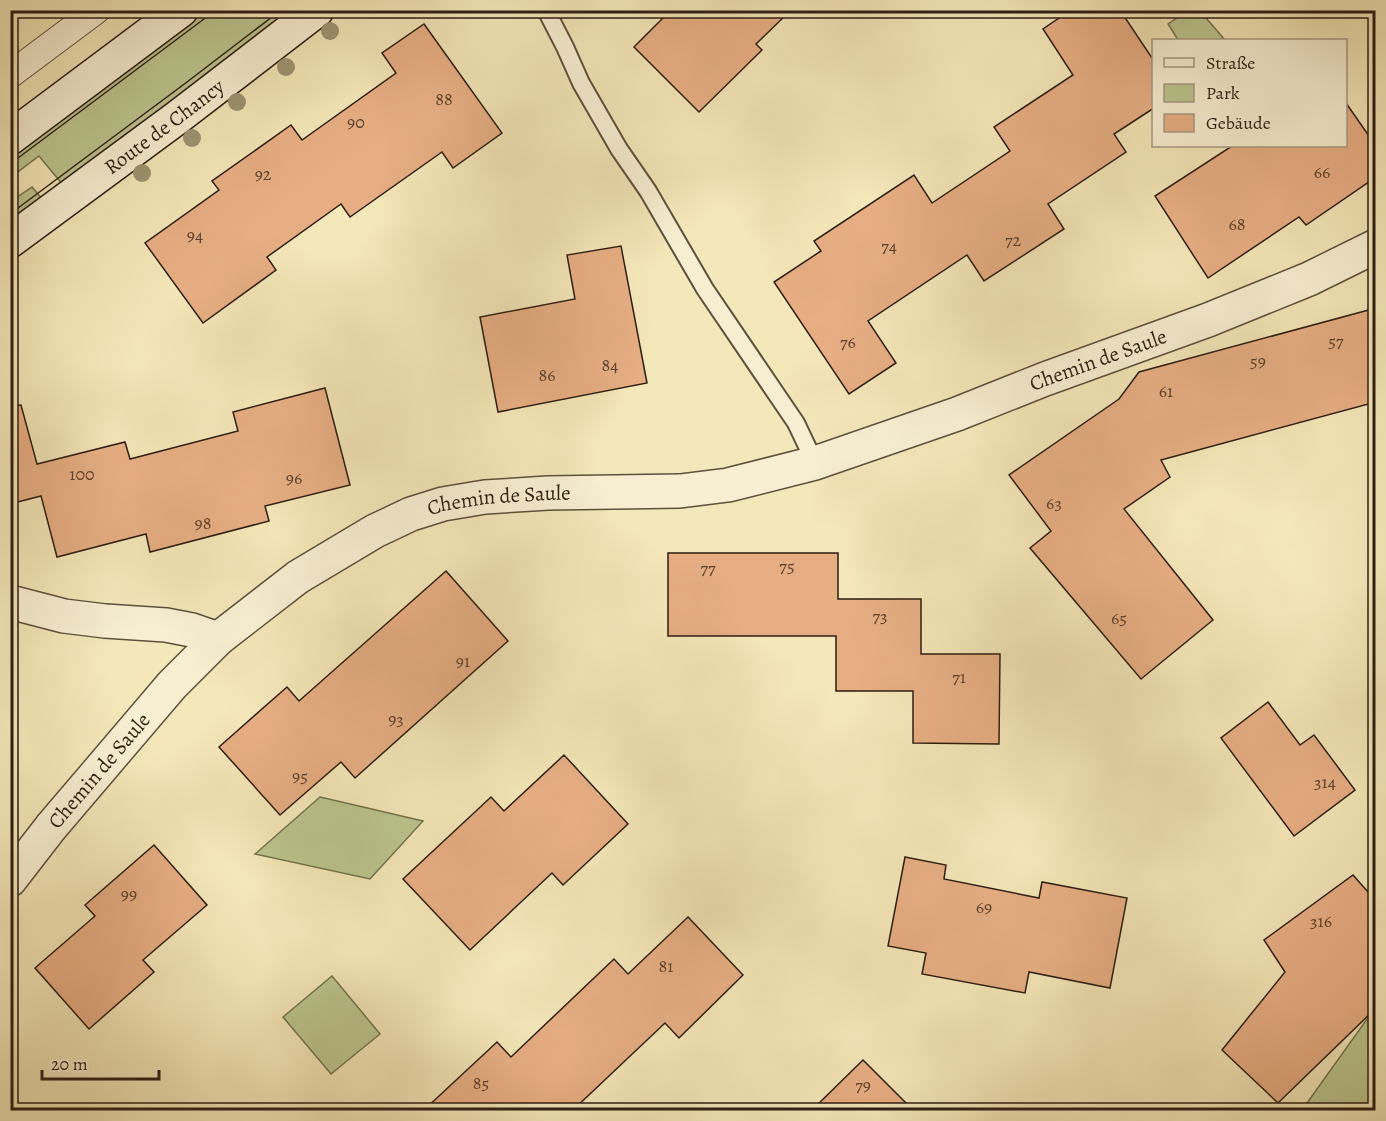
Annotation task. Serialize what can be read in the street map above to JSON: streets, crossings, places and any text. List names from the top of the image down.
{
  "streets": {
    "street": ["Route de Chancy", "Chemin de Saule"]
  },
  "house_numbers": [
    "88",
    "90",
    "66",
    "92",
    "68",
    "94",
    "72",
    "74",
    "57",
    "76",
    "59",
    "84",
    "86",
    "61",
    "100",
    "96",
    "63",
    "98",
    "75",
    "77",
    "73",
    "65",
    "91",
    "71",
    "93",
    "95",
    "314",
    "99",
    "69",
    "316",
    "81",
    "85",
    "79"
  ],
  "legend": ["Straße", "Park", "Gebäude"],
  "scale_bar": "20 m"
}
